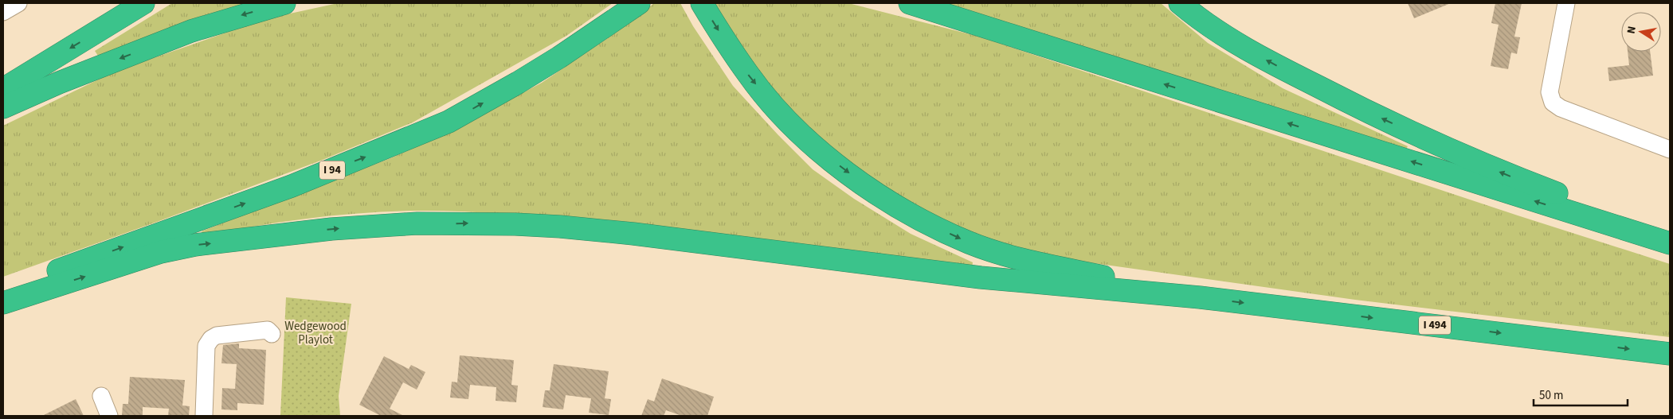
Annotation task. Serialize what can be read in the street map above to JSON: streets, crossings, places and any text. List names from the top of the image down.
{
  "streets": {
    "highway": ["I 94", "I 494"]
  },
  "parks": ["Wedgewood Playlot"],
  "scale_bar": "50 m",
  "north": "left"
}
